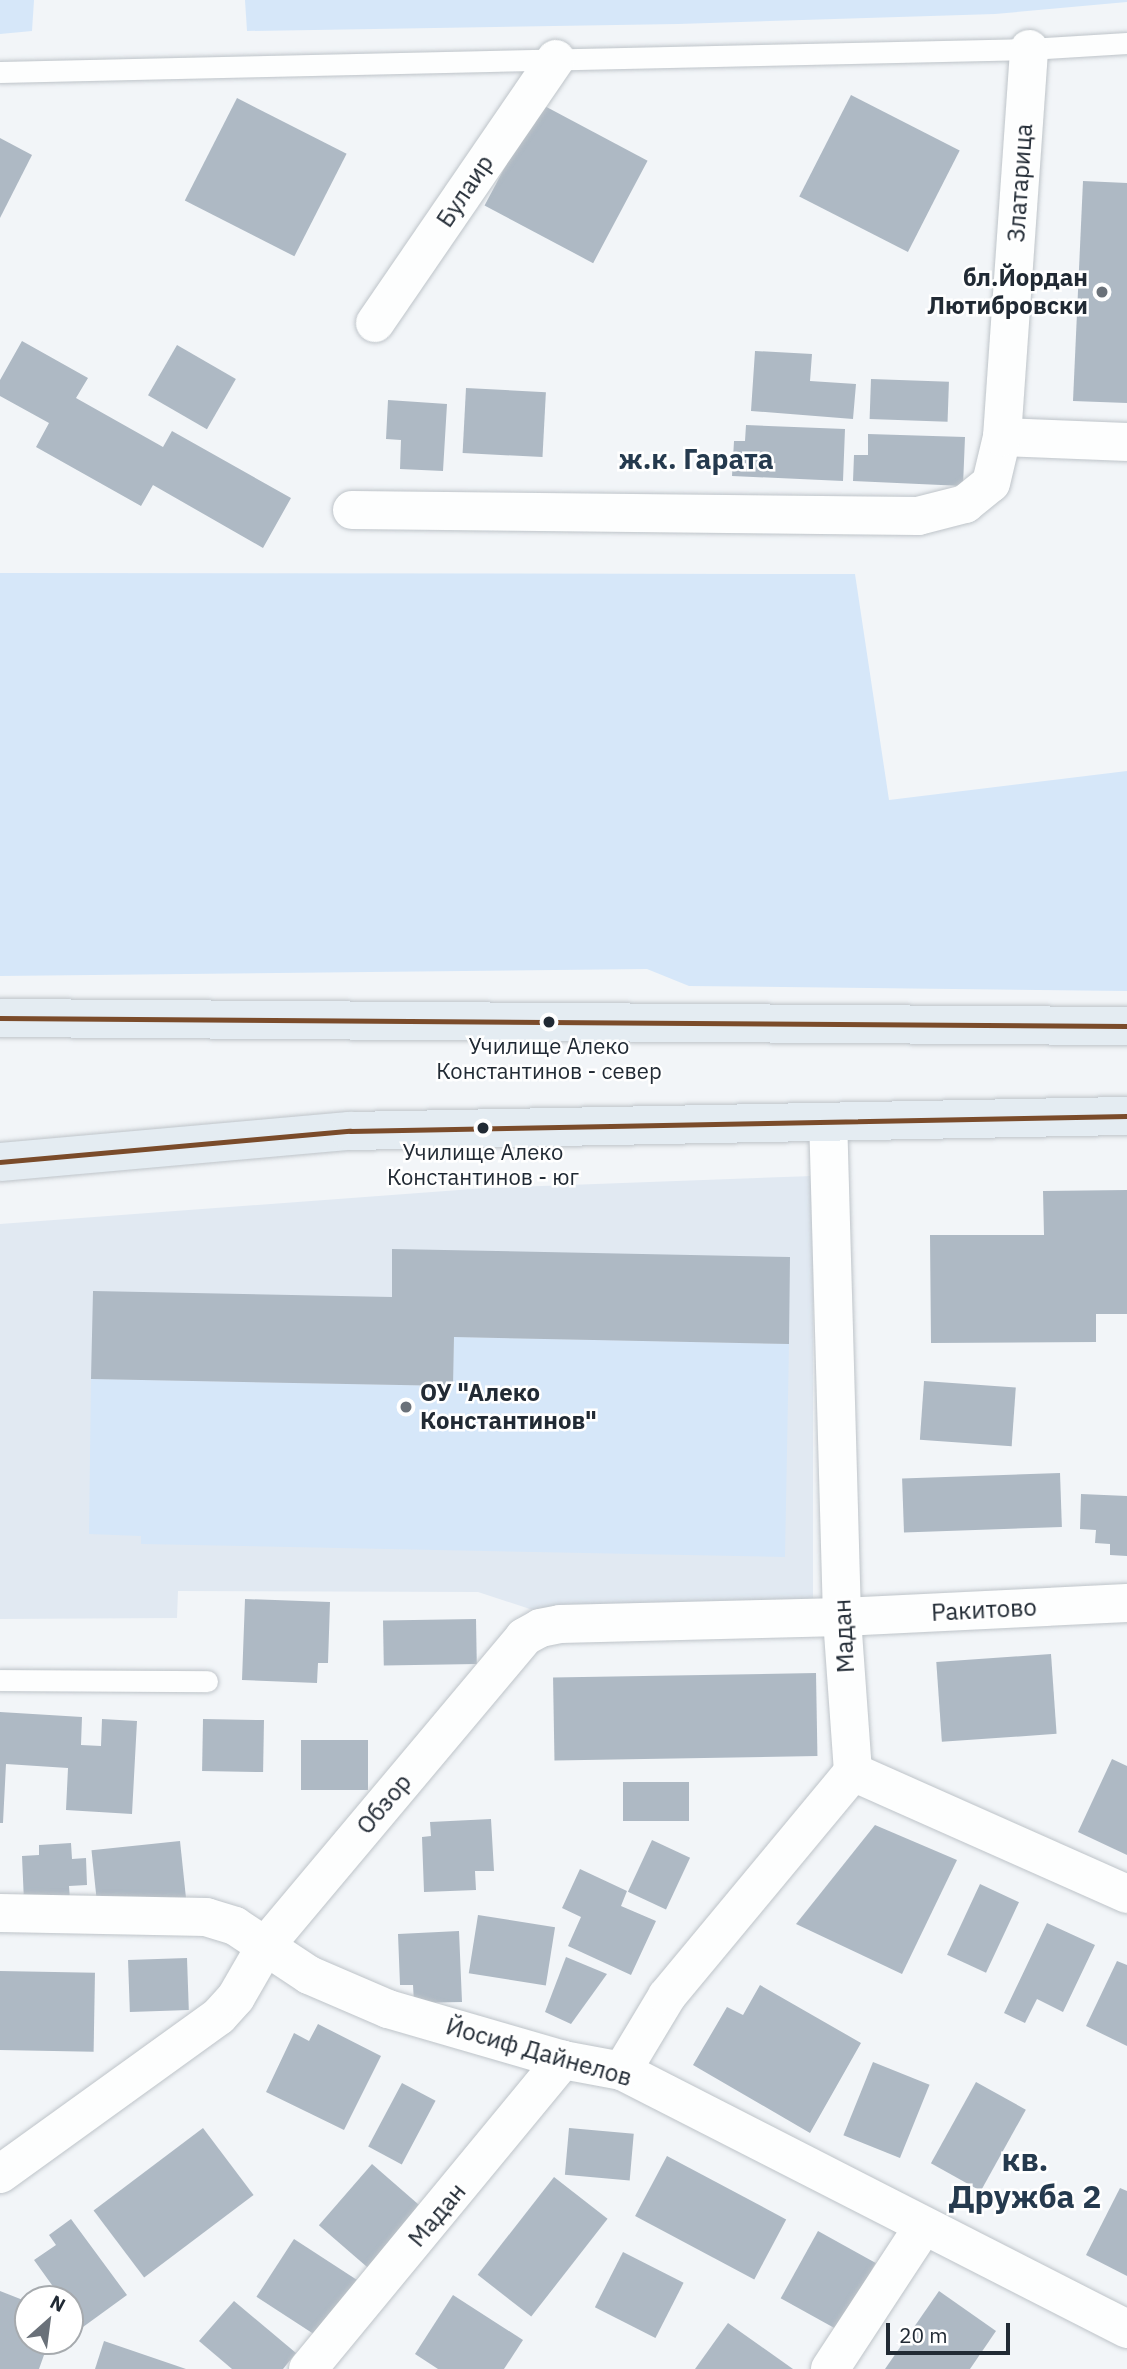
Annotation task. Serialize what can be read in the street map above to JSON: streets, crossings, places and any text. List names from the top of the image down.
{
  "streets": {
    "street": [
      "Златарица",
      "Булаир",
      "Ракитово",
      "Мадан",
      "Обзор",
      "Йосиф Дайнелов"
    ]
  },
  "crossings": [
    ["Ракитово", "Мадан"],
    ["Ракитово", "Обзор"],
    ["Мадан", "Обзор"],
    ["Мадан", "Йосиф Дайнелов"],
    ["Обзор", "Йосиф Дайнелов"]
  ],
  "districts": ["ж.к. Гарата", "кв. Дружба 2"],
  "places": [
    "бл.Йордан Лютибровски",
    "Училище Алеко Константинов - север",
    "Училище Алеко Константинов - юг",
    "ОУ \"Алеко Константинов\""
  ],
  "scale_bar": "20 m",
  "north": "top right"
}
